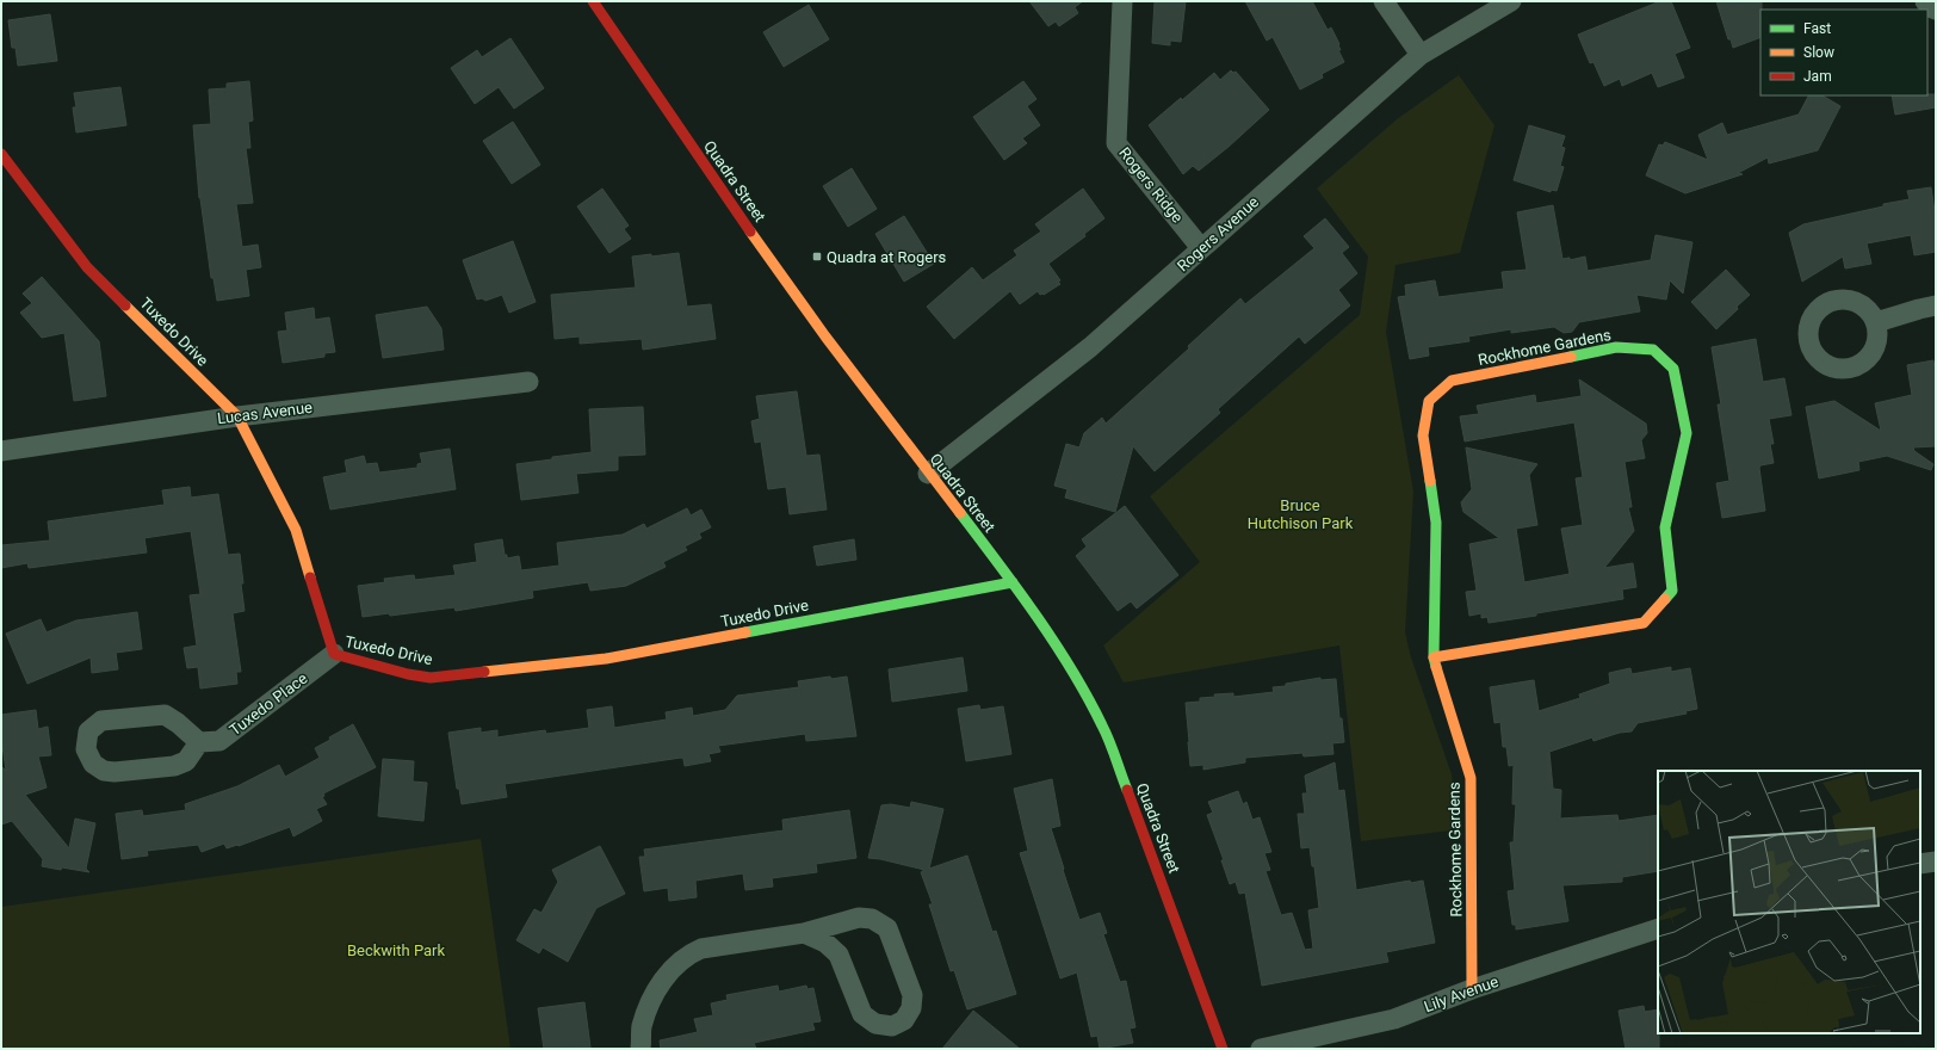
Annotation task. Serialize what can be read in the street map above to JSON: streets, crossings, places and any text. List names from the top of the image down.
{
  "streets": {
    "street": [
      "Quadra Street",
      "Rogers Ridge",
      "Rogers Avenue",
      "Tuxedo Drive",
      "Rockhome Gardens",
      "Lucas Avenue",
      "Tuxedo Place",
      "Lily Avenue"
    ]
  },
  "crossings": [
    ["Quadra Street", "Rogers Avenue"],
    ["Quadra Street", "Tuxedo Drive"],
    ["Rogers Ridge", "Rogers Avenue"],
    ["Tuxedo Drive", "Lucas Avenue"],
    ["Tuxedo Drive", "Tuxedo Place"],
    ["Rockhome Gardens", "Lily Avenue"]
  ],
  "parks": ["Bruce Hutchison Park", "Beckwith Park"],
  "places": {
    "transit": ["Quadra at Rogers"]
  },
  "legend": ["Fast", "Slow", "Jam"]
}
